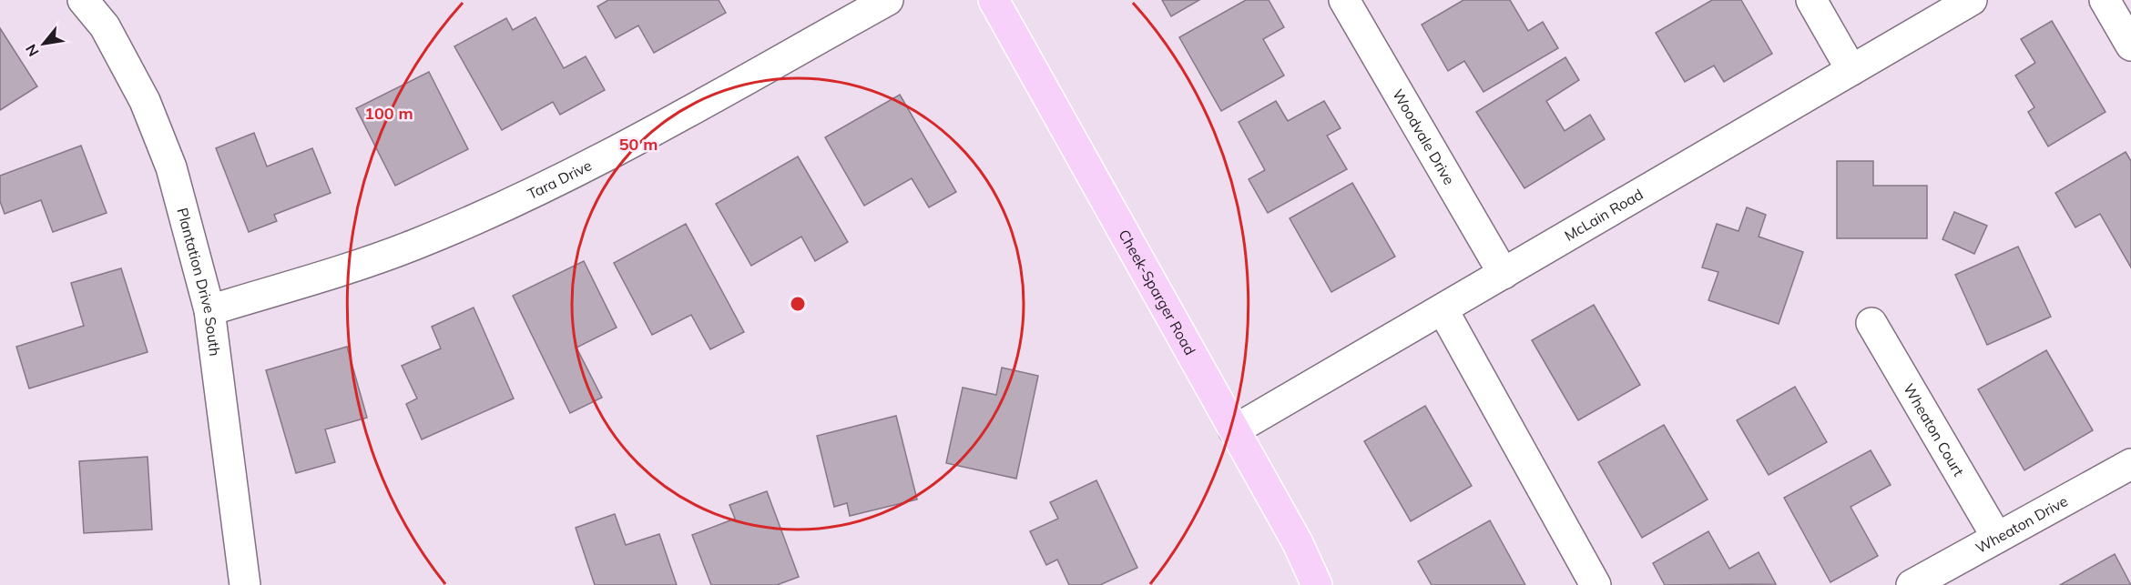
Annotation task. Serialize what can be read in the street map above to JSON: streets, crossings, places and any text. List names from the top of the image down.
{
  "streets": {
    "main road": ["Cheek-Sparger Road"],
    "street": [
      "Woodvale Drive",
      "Tara Drive",
      "McLain Road",
      "Plantation Drive South",
      "Wheaton Court",
      "Wheaton Drive"
    ]
  },
  "crossings": [
    ["Woodvale Drive", "McLain Road"],
    ["Tara Drive", "Plantation Drive South"],
    ["McLain Road", "Cheek-Sparger Road"],
    ["Wheaton Court", "Wheaton Drive"]
  ],
  "north": "bottom left",
  "rings": ["100 m", "50 m"]
}
